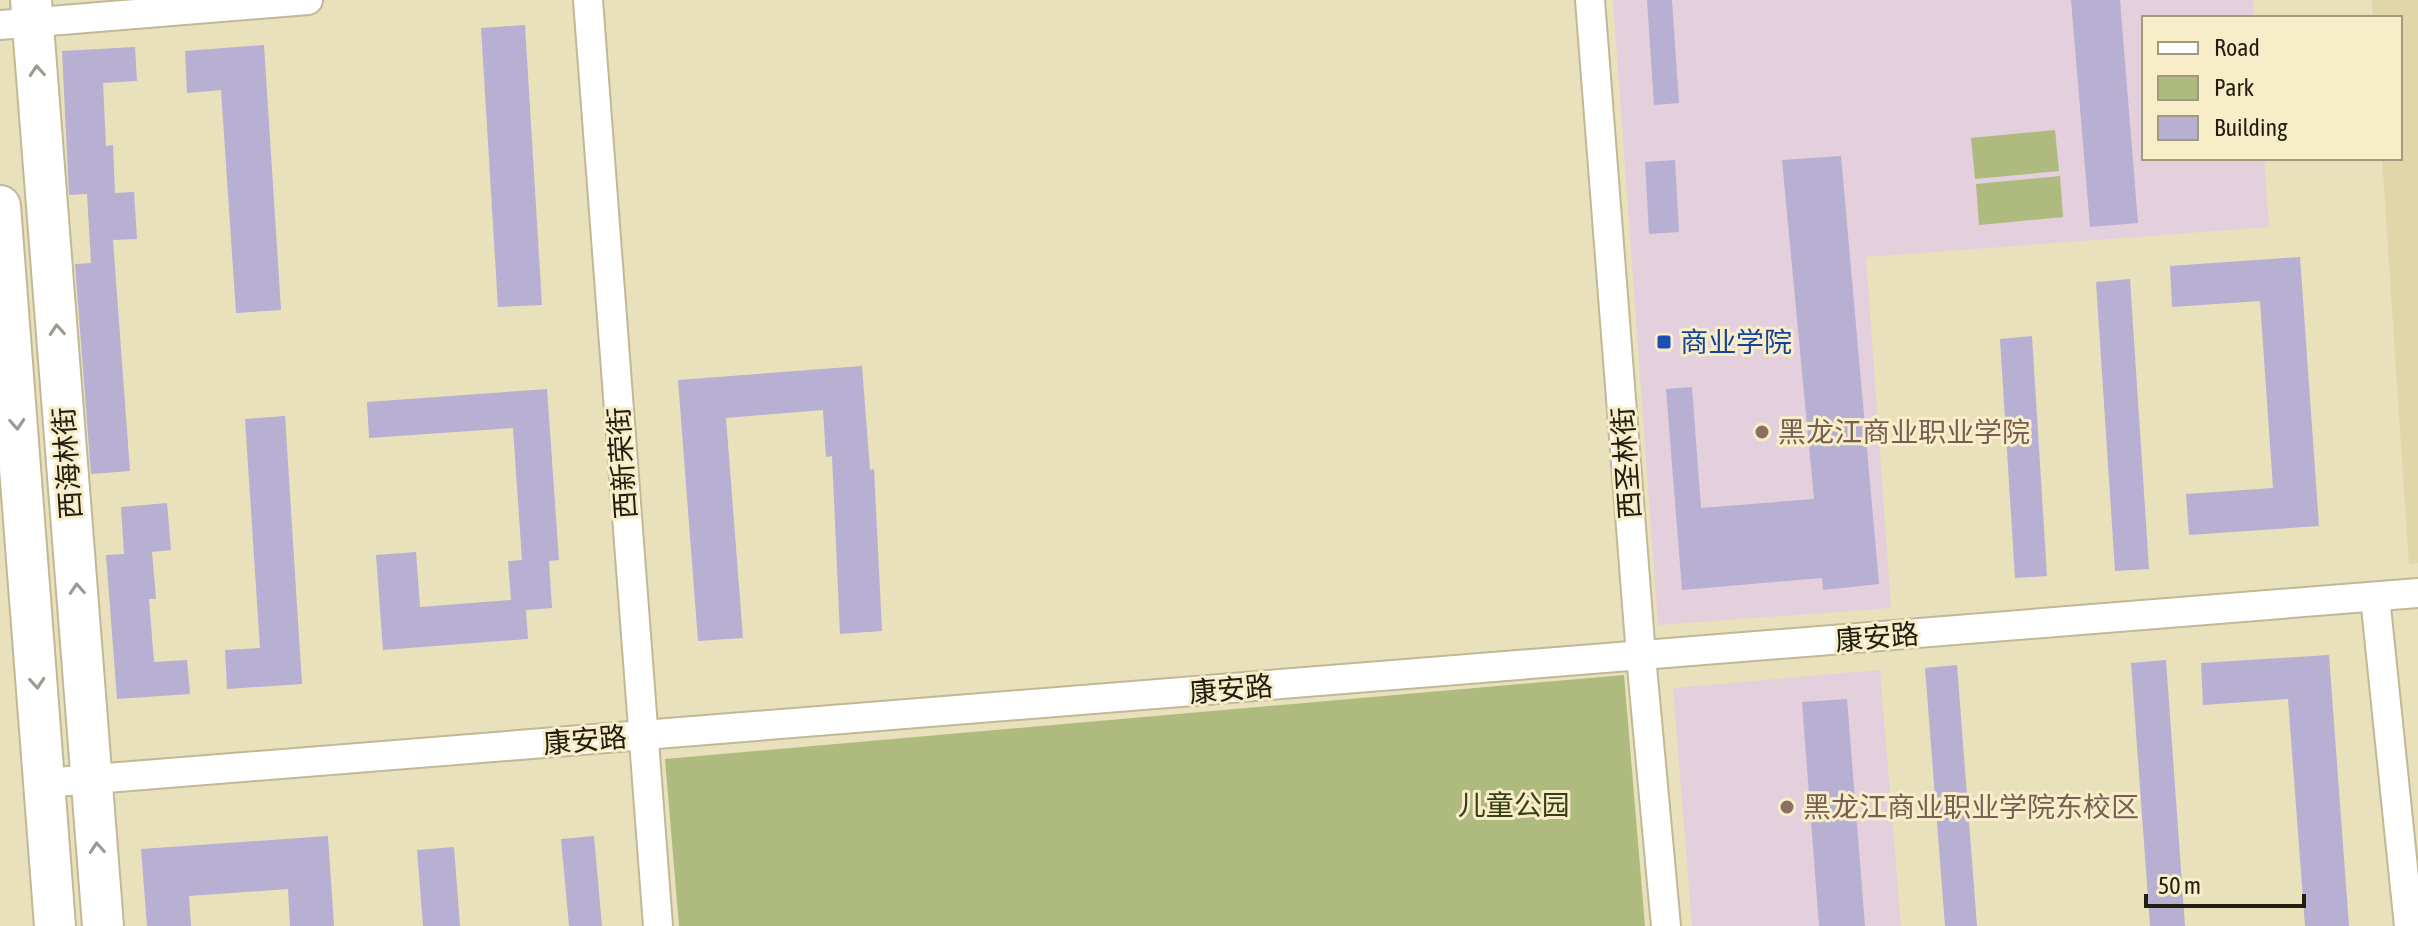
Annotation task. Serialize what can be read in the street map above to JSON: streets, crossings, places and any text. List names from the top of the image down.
{
  "streets": {
    "highway": ["西海林街"],
    "street": ["西新荣街", "西圣林街", "康安路"]
  },
  "crossings": [
    ["西海林街", "康安路"],
    ["西新荣街", "康安路"],
    ["西圣林街", "康安路"]
  ],
  "parks": ["儿童公园"],
  "places": {
    "transit": ["商业学院"],
    "other": ["黑龙江商业职业学院", "黑龙江商业职业学院东校区"]
  },
  "legend": ["Road", "Park", "Building"],
  "scale_bar": "50 m"
}
